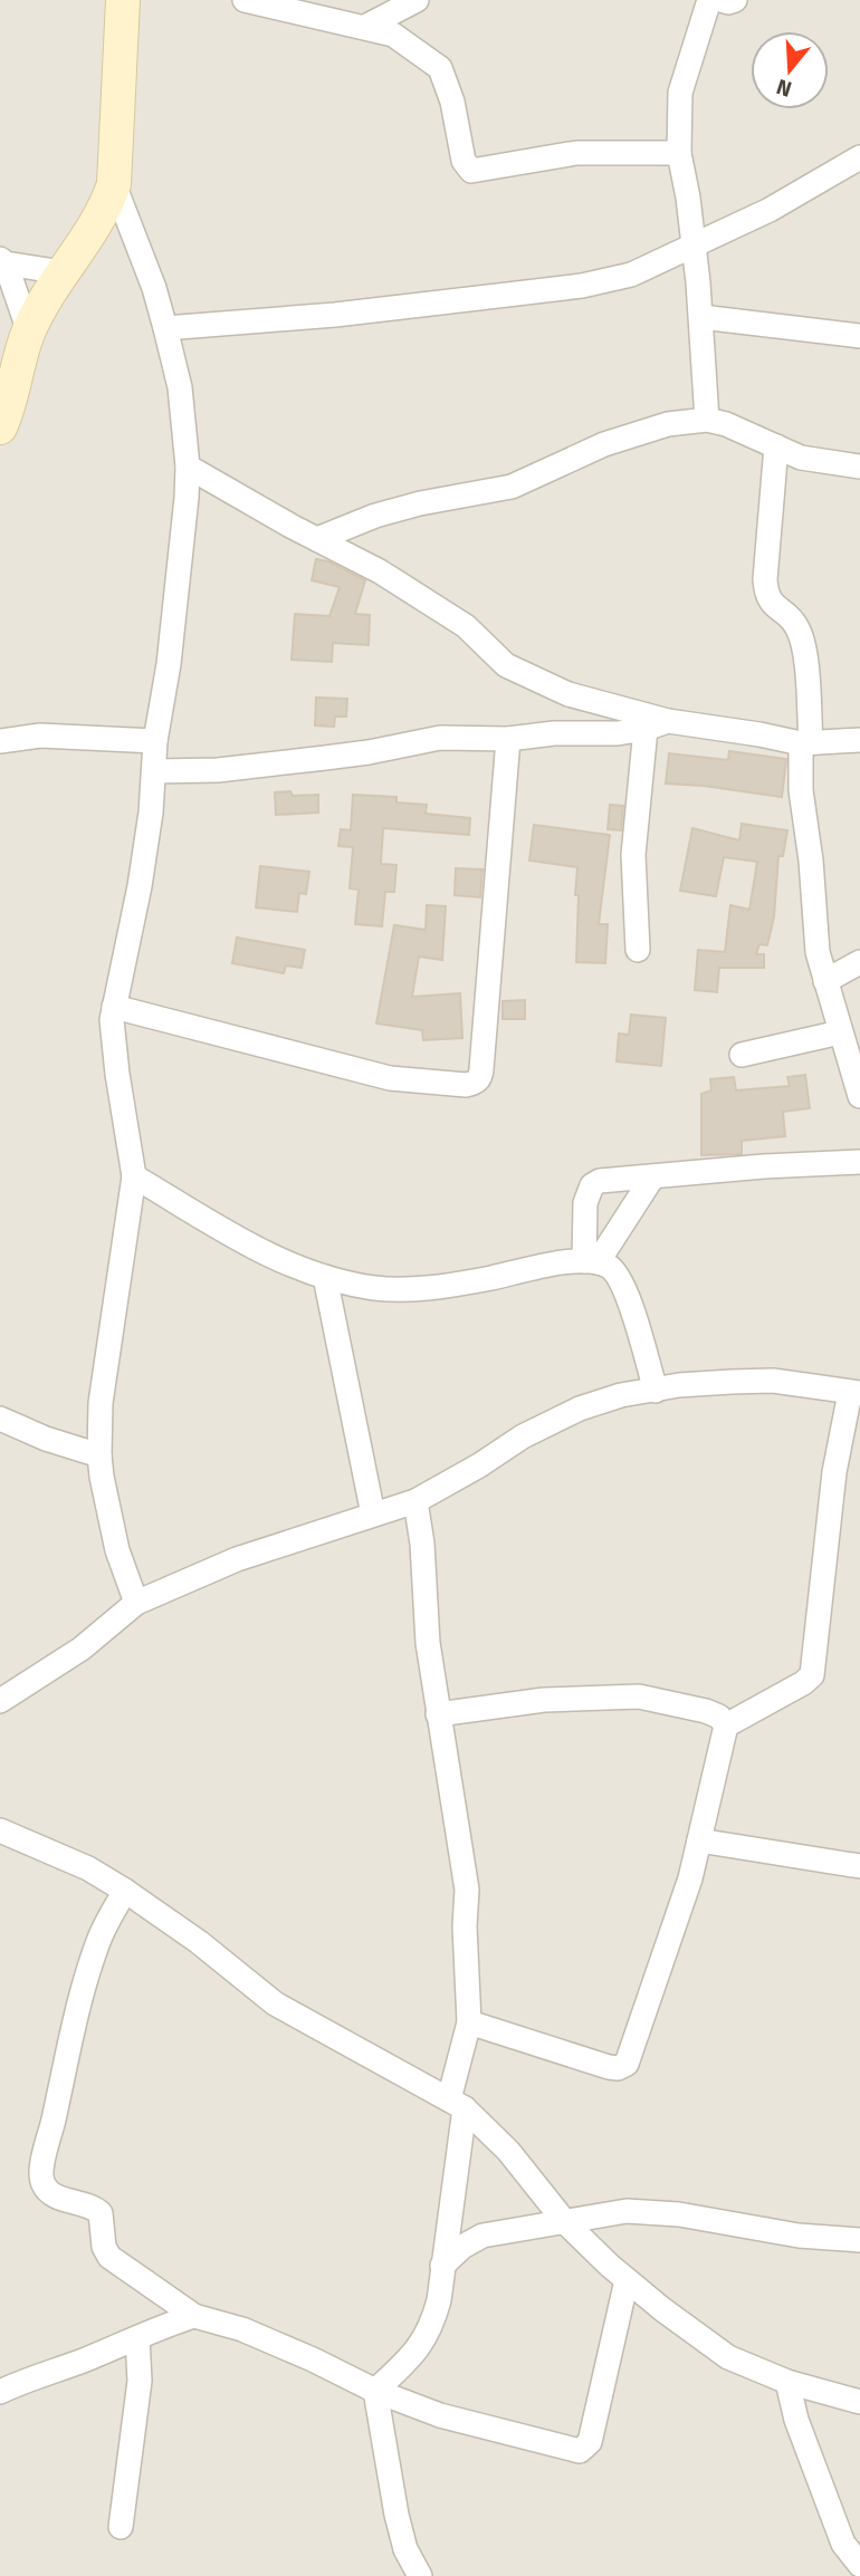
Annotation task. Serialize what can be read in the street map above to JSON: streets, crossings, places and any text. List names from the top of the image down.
{
  "north": "bottom"
}
